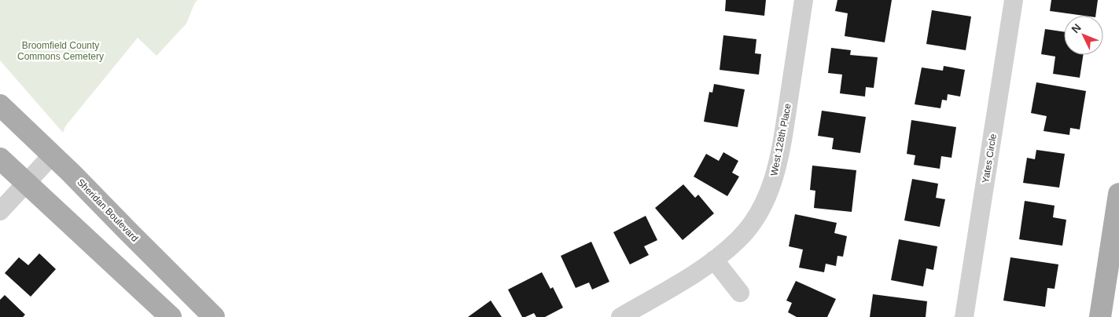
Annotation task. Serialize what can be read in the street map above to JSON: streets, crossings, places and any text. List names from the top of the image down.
{
  "streets": {
    "main road": ["Sheridan Boulevard"],
    "street": ["West 128th Place", "Yates Circle"]
  },
  "parks": ["Broomfield County Commons Cemetery"],
  "north": "top left"
}
